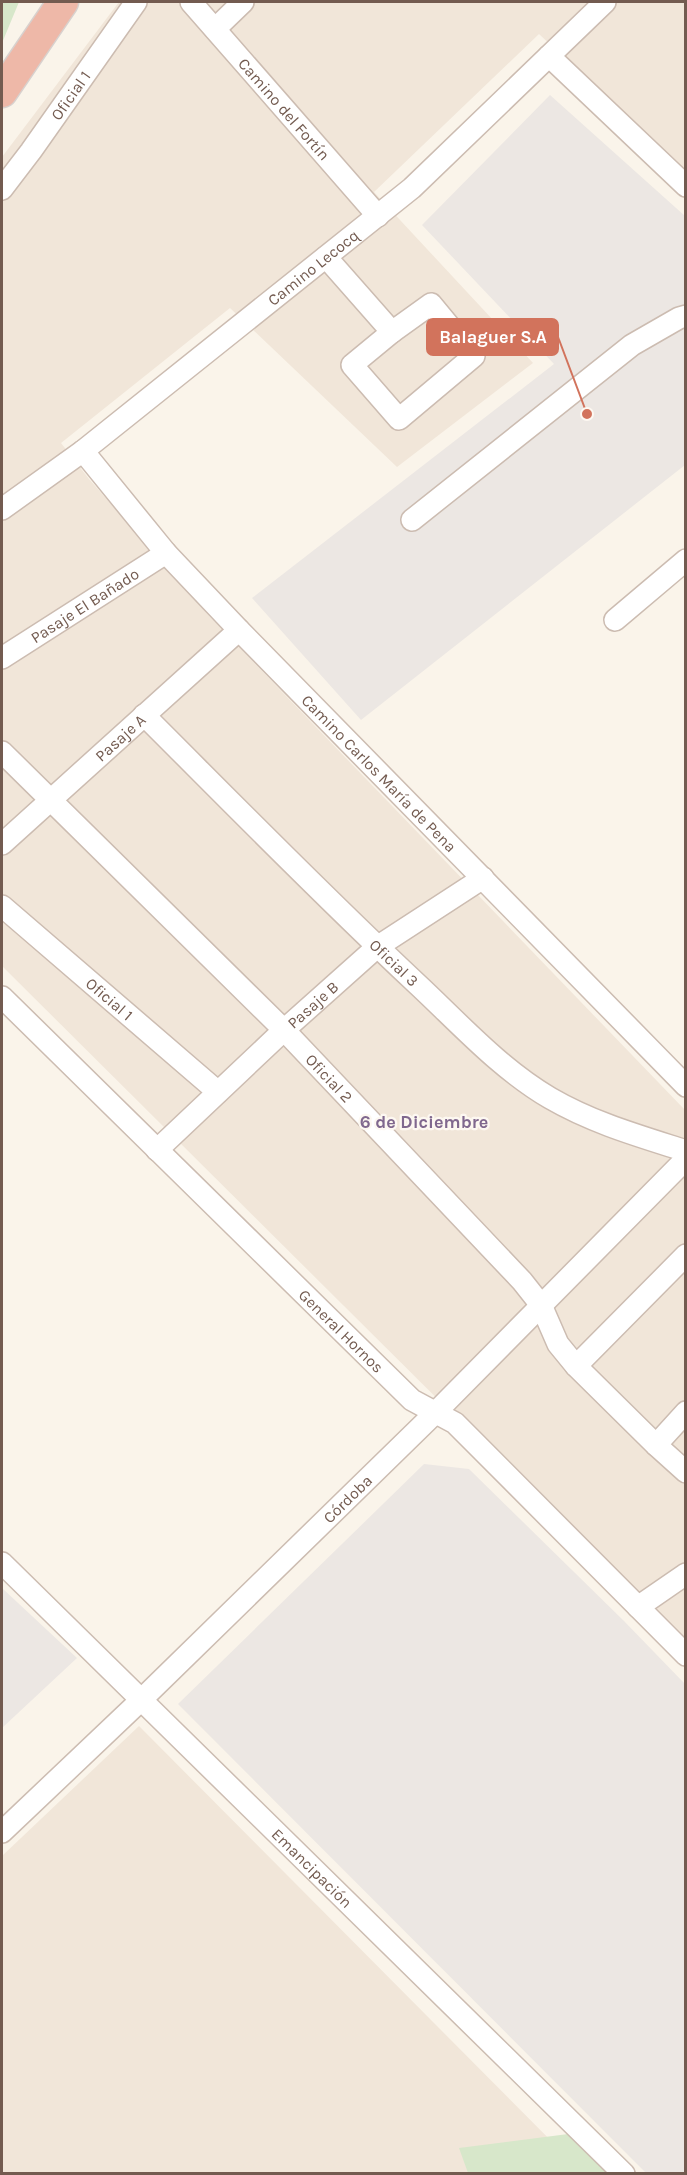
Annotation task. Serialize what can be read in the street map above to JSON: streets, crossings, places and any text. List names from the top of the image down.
{
  "streets": {
    "street": [
      "Oficial 1",
      "Camino del Fortín",
      "Camino Lecocq",
      "Pasaje El Bañado",
      "Pasaje A",
      "Camino Carlos María de Pena",
      "Oficial 3",
      "Pasaje B",
      "Oficial 2",
      "General Hornos",
      "Córdoba",
      "Emancipación"
    ]
  },
  "crossings": [
    ["Oficial 1", "Pasaje B"],
    ["Camino del Fortín", "Camino Lecocq"],
    ["Camino Lecocq", "Camino Carlos María de Pena"],
    ["Pasaje El Bañado", "Camino Carlos María de Pena"],
    ["Pasaje A", "Camino Carlos María de Pena"],
    ["Pasaje A", "Oficial 3"],
    ["Pasaje A", "Oficial 2"],
    ["Camino Carlos María de Pena", "Pasaje B"],
    ["Oficial 3", "Pasaje B"],
    ["Pasaje B", "Oficial 2"],
    ["Pasaje B", "General Hornos"],
    ["Oficial 2", "Córdoba"],
    ["General Hornos", "Córdoba"],
    ["Córdoba", "Emancipación"]
  ],
  "districts": ["6 de Diciembre"],
  "places": ["Balaguer S.A"]
}
